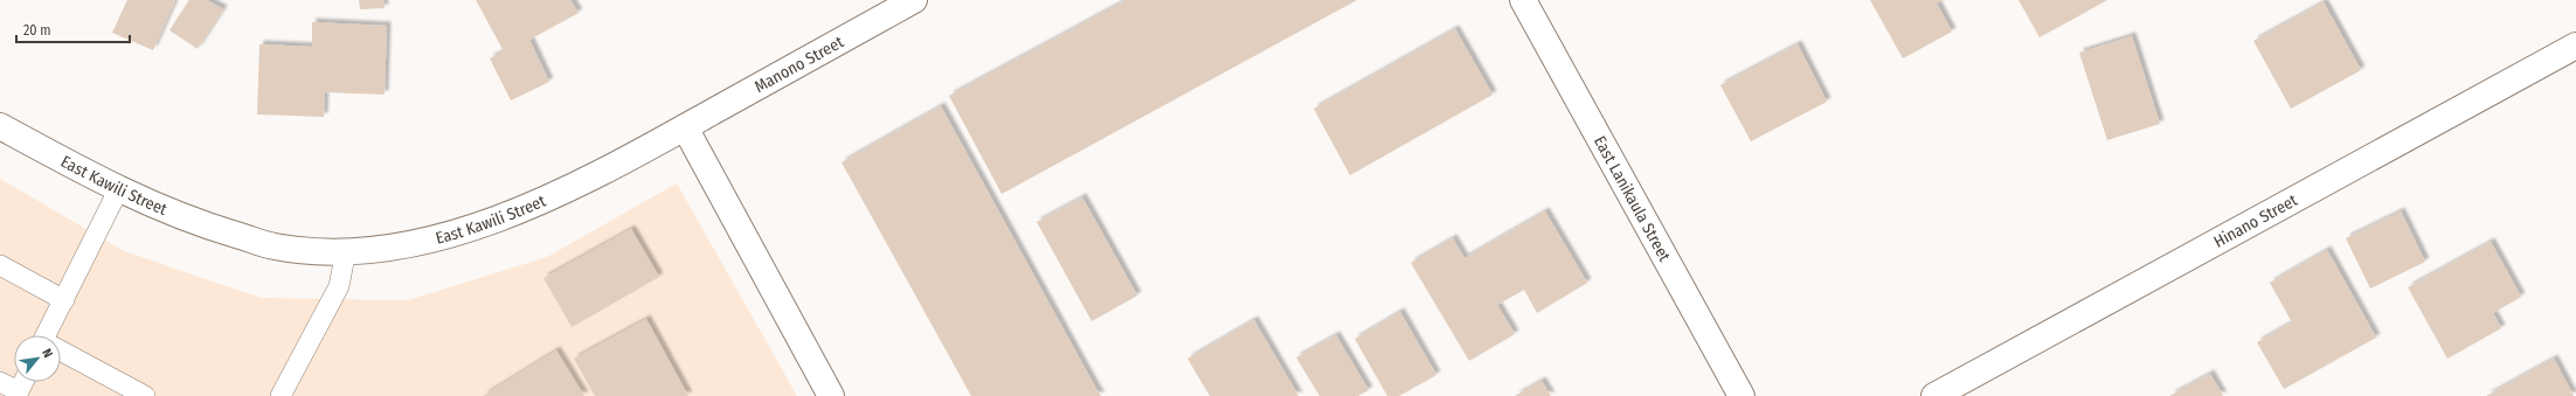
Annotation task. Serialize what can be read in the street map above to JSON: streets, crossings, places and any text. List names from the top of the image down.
{
  "streets": {
    "street": [
      "Manono Street",
      "East Kawili Street",
      "East Lanikaula Street",
      "Hinano Street"
    ]
  },
  "crossings": [
    ["Manono Street", "East Kawili Street"]
  ],
  "scale_bar": "20 m",
  "north": "top right"
}
